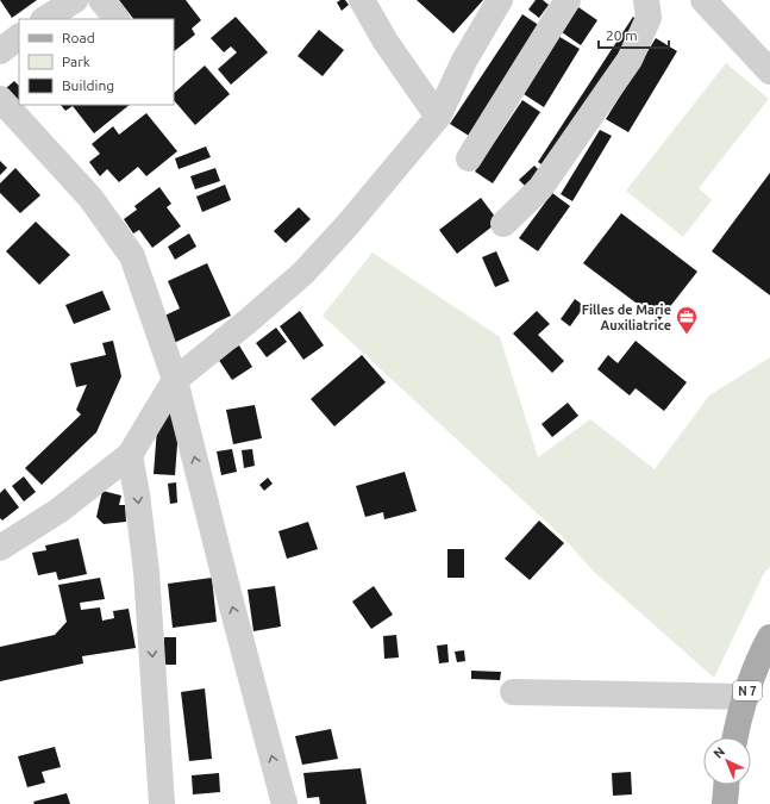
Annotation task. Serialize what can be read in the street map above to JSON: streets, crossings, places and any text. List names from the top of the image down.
{
  "streets": {
    "main road": ["N 7"]
  },
  "places": {
    "office": ["Filles de Marie Auxiliatrice"]
  },
  "legend": ["Road", "Park", "Building"],
  "scale_bar": "20 m",
  "north": "top left"
}
